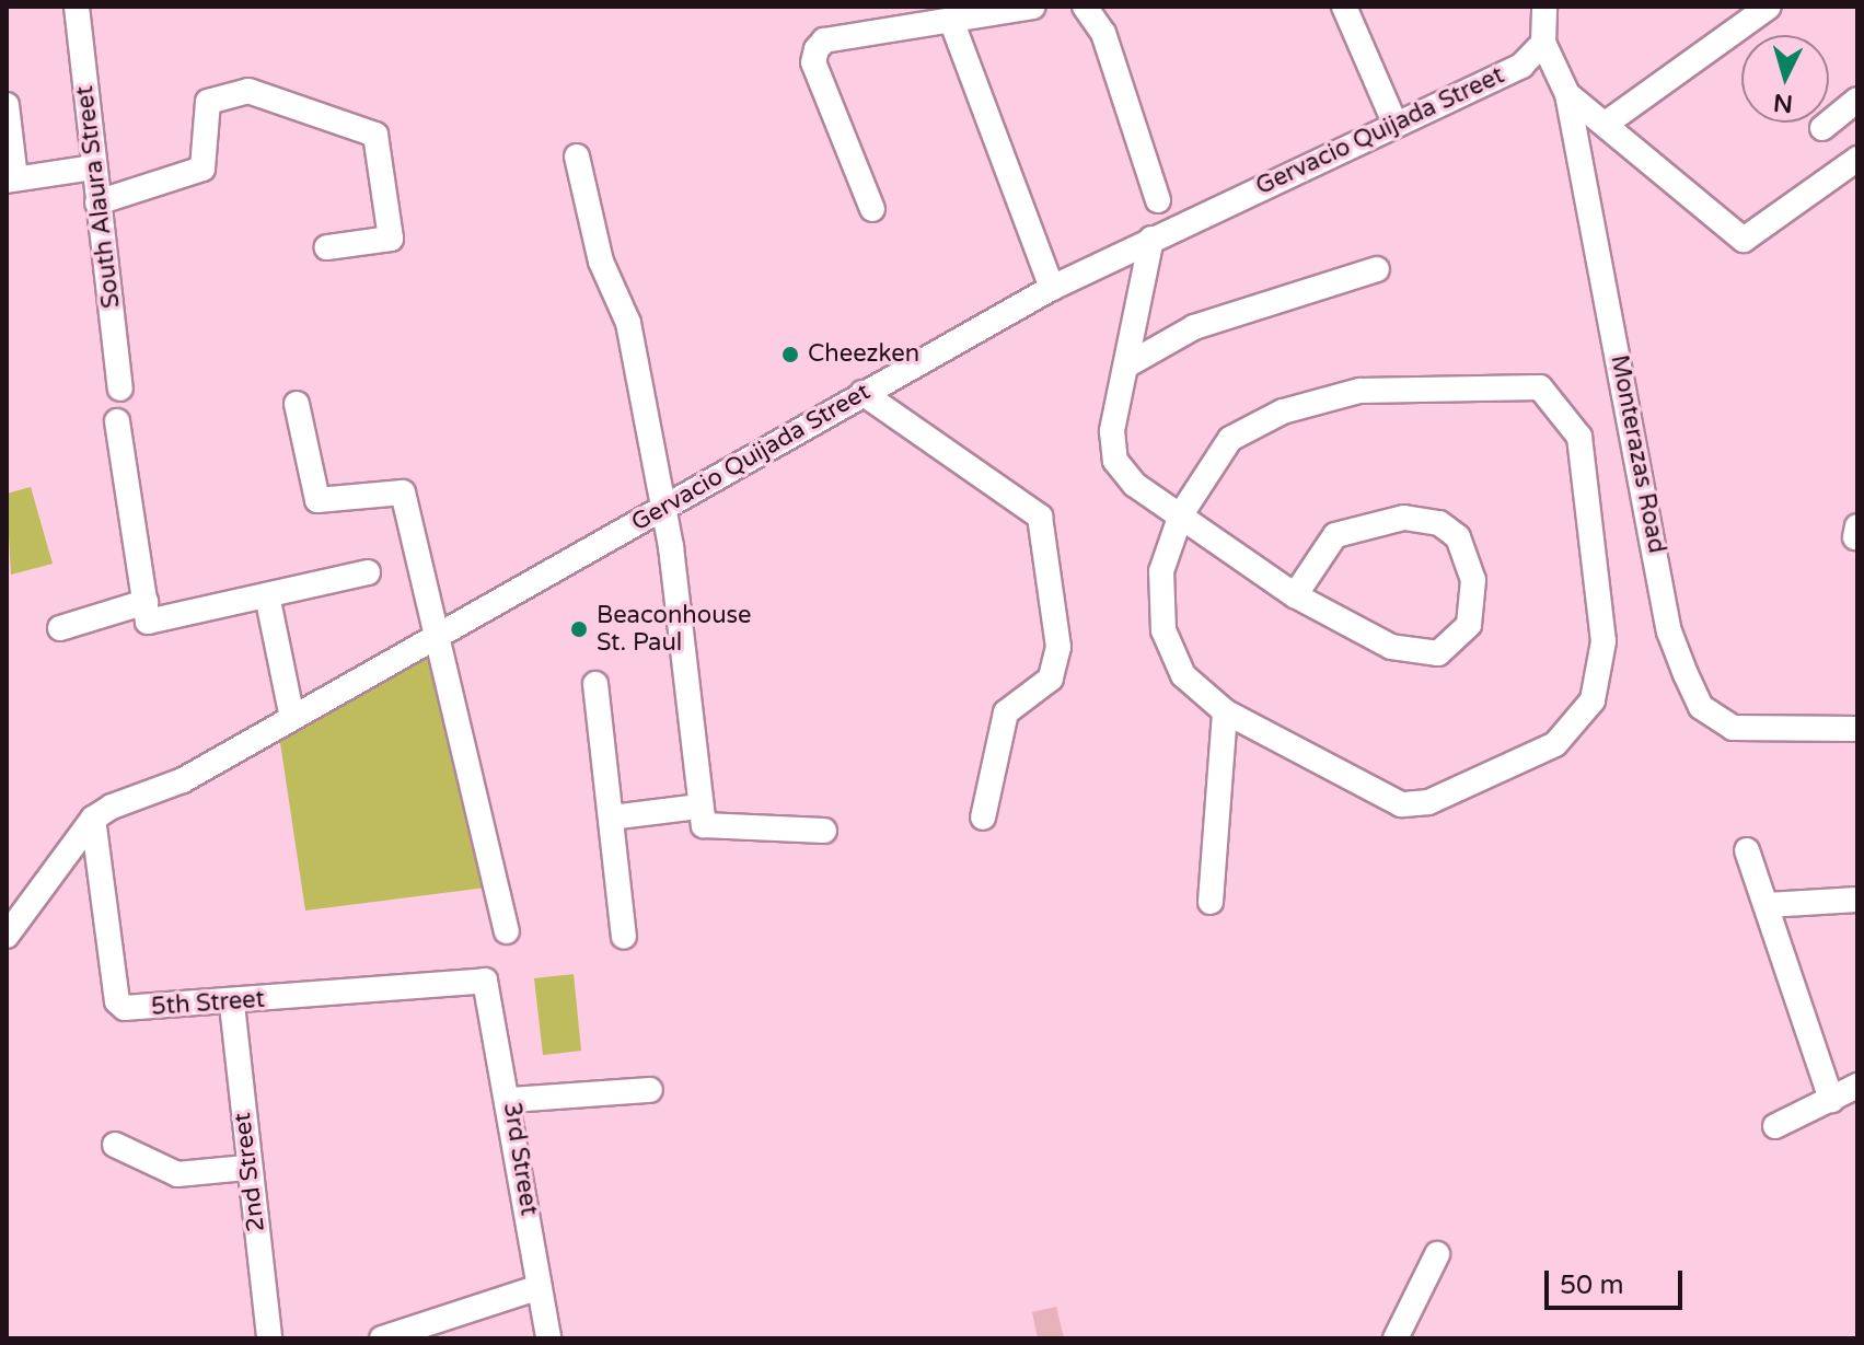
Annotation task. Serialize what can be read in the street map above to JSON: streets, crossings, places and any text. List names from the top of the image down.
{
  "streets": {
    "street": [
      "Gervacio Quijada Street",
      "South Alaura Street",
      "Monterazas Road",
      "5th Street",
      "3rd Street",
      "2nd Street"
    ]
  },
  "crossings": [
    ["Gervacio Quijada Street", "Monterazas Road"],
    ["Gervacio Quijada Street", "5th Street"],
    ["5th Street", "3rd Street"],
    ["5th Street", "2nd Street"]
  ],
  "places": ["Cheezken", "Beaconhouse St. Paul"],
  "scale_bar": "50 m",
  "north": "bottom"
}
